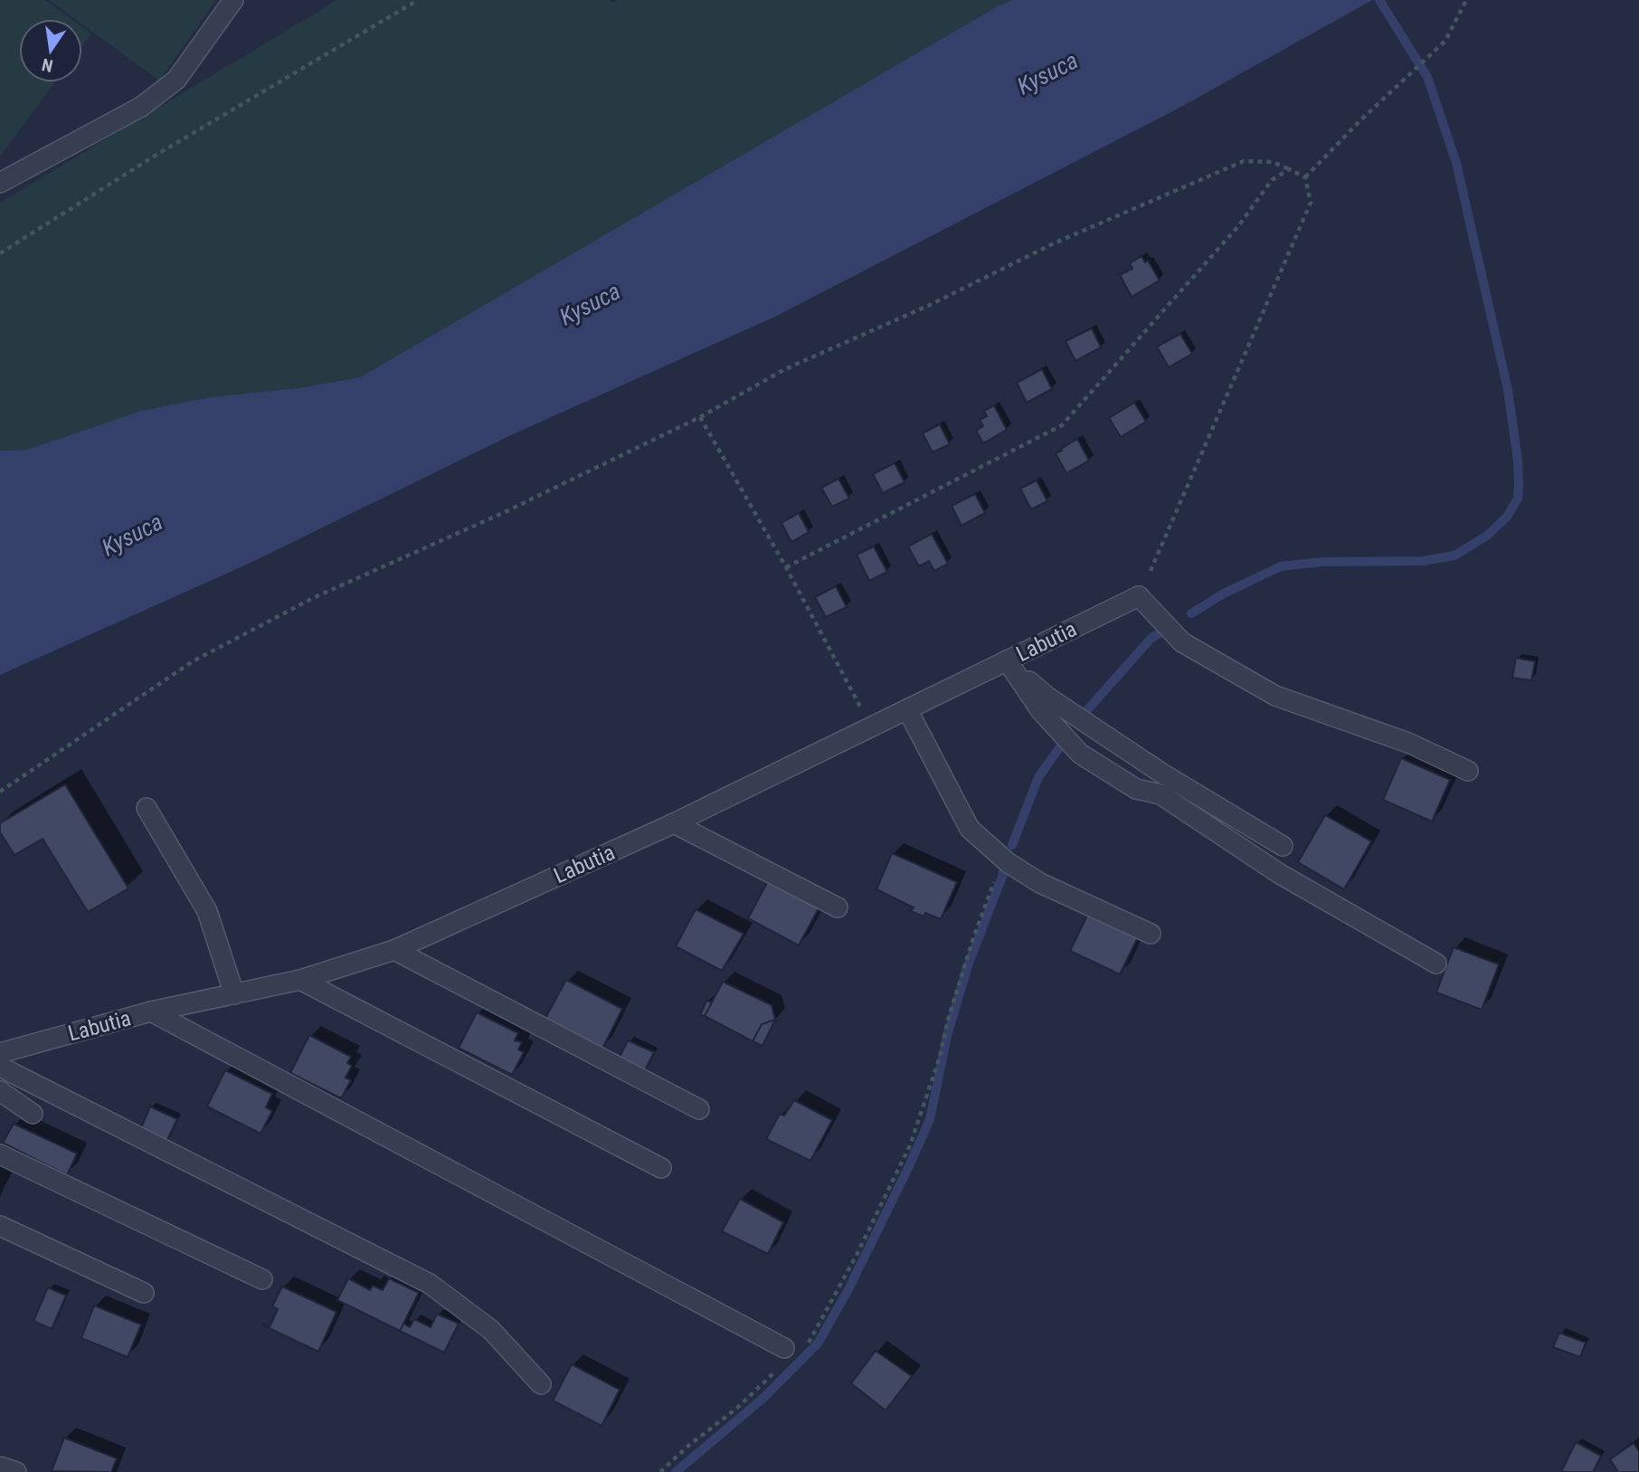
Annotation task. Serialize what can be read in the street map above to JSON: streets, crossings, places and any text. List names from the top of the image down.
{
  "streets": {
    "street": ["Labutia"]
  },
  "water": ["Kysuca"],
  "north": "bottom"
}
